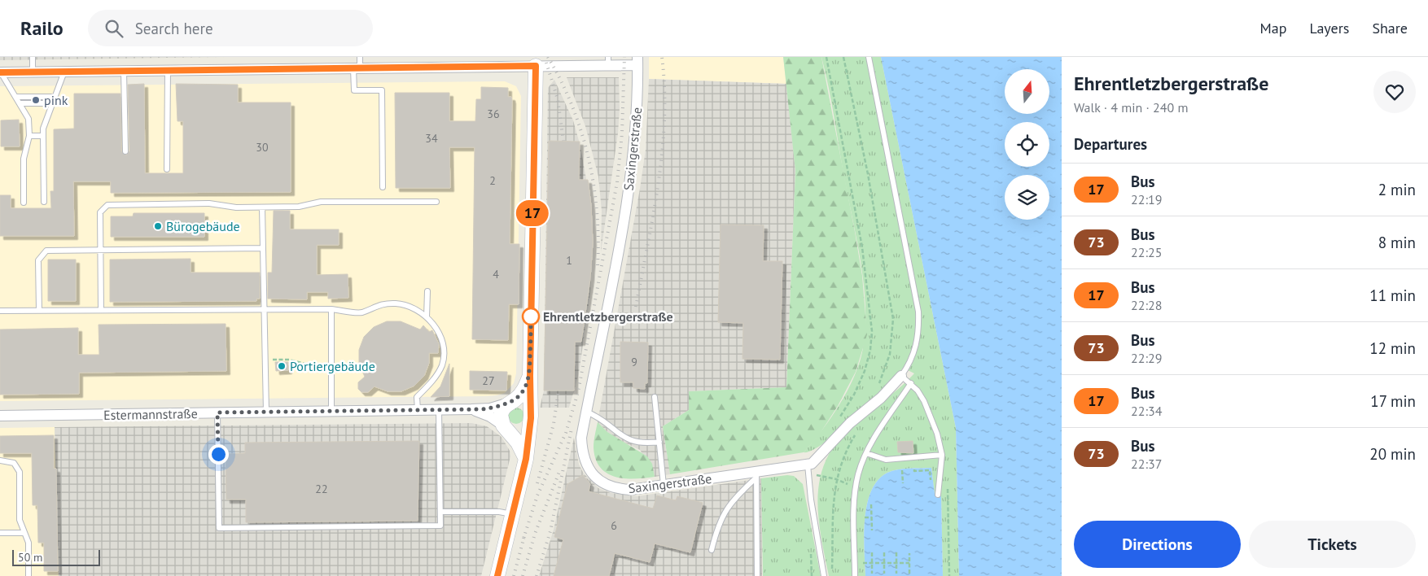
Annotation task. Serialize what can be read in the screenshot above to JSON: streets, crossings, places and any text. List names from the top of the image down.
{
  "streets": {
    "street": ["Saxingerstraße", "Estermannstraße"]
  },
  "places": [
    "pink",
    "Bürogebäude",
    "Ehrentletzbergerstraße",
    "Portiergebäude"
  ],
  "lines": ["bus line 17"],
  "house_numbers": [
    "36",
    "34",
    "30",
    "2",
    "1",
    "4",
    "9",
    "27",
    "22",
    "6"
  ],
  "scale_bar": "50 m",
  "north": "top",
  "page": {
    "header": "Railo",
    "search": "Search here",
    "nav": ["Map", "Layers", "Share"],
    "on_map": "17",
    "heading": [
      ["Ehrentletzbergerstraße", "Walk · 4 min · 240 m"],
      "Departures"
    ],
    "list": [
      {
        "mark": "17",
        "name": "Bus",
        "note": "22:19",
        "value": "2 min"
      },
      {
        "mark": "73",
        "name": "Bus",
        "note": "22:25",
        "value": "8 min"
      },
      {
        "mark": "17",
        "name": "Bus",
        "note": "22:28",
        "value": "11 min"
      },
      {
        "mark": "73",
        "name": "Bus",
        "note": "22:29",
        "value": "12 min"
      },
      {
        "mark": "17",
        "name": "Bus",
        "note": "22:34",
        "value": "17 min"
      },
      {
        "mark": "73",
        "name": "Bus",
        "note": "22:37",
        "value": "20 min"
      }
    ],
    "buttons": ["Directions", "Tickets"],
    "scale": "50 m"
  }
}
